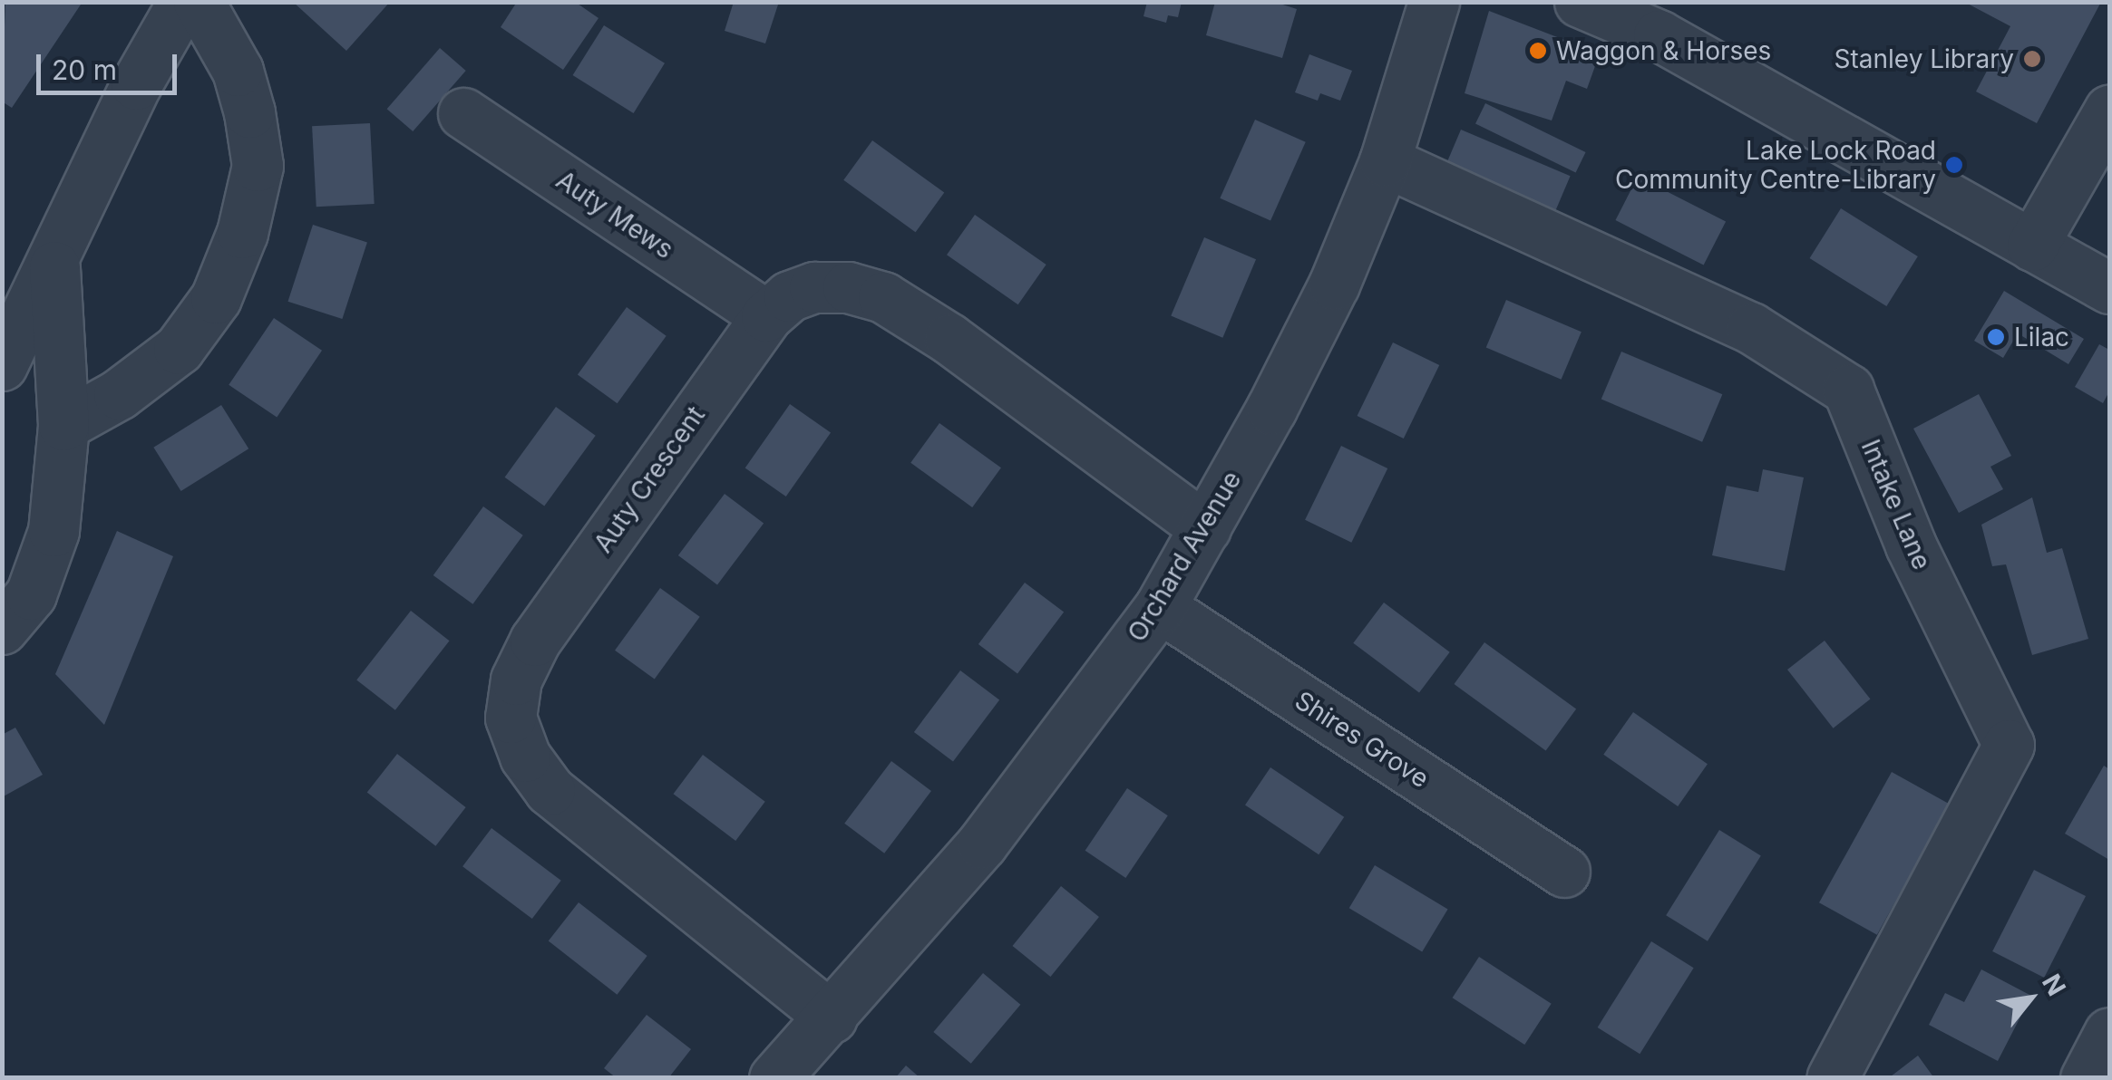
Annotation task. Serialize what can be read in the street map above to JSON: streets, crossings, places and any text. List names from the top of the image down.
{
  "streets": {
    "street": [
      "Auty Mews",
      "Auty Crescent",
      "Intake Lane",
      "Orchard Avenue",
      "Shires Grove"
    ]
  },
  "crossings": [
    ["Auty Mews", "Auty Crescent"],
    ["Auty Crescent", "Orchard Avenue"],
    ["Intake Lane", "Orchard Avenue"],
    ["Orchard Avenue", "Shires Grove"]
  ],
  "places": [
    "Waggon & Horses",
    "Stanley Library",
    "Lake Lock Road Community Centre-Library",
    "Lilac"
  ],
  "scale_bar": "20 m",
  "north": "top right"
}
